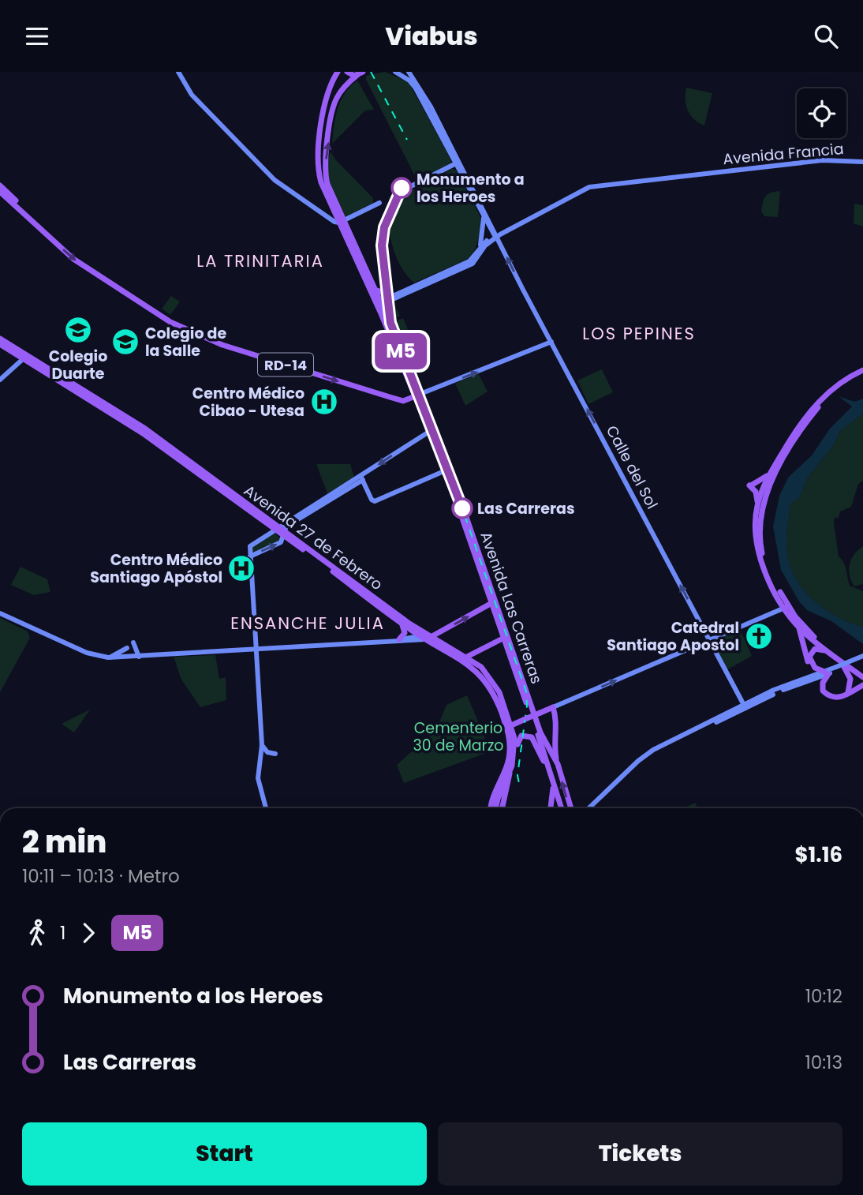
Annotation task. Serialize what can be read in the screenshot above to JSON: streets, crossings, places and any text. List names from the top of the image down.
{
  "streets": {
    "main road": [
      "Avenida Francia",
      "RD-14",
      "Calle del Sol",
      "Avenida 27 de Febrero",
      "Avenida Las Carreras"
    ]
  },
  "crossings": [
    ["Avenida Francia", "Calle del Sol"],
    ["RD-14", "Avenida Las Carreras"]
  ],
  "one_way": ["Calle del Sol"],
  "districts": ["LA TRINITARIA", "LOS PEPINES", "ENSANCHE JULIA"],
  "parks": ["Cementerio 30 de Marzo"],
  "places": {
    "other": ["Monumento a los Heroes", "Las Carreras"],
    "school or university": ["Colegio Duarte", "Colegio de la Salle"],
    "hospital": ["Centro Médico Cibao - Utesa", "Centro Médico Santiago Apóstol"],
    "church": ["Catedral Santiago Apostol"]
  },
  "lines": ["metro line M5"],
  "page": {
    "header": "Viabus",
    "on_map": "M5",
    "heading": ["2 min", "10:11 – 10:13 · Metro", "$1.16"],
    "legs": ["1", "M5"],
    "list": [
      {
        "name": "Monumento a los Heroes",
        "value": "10:12"
      },
      {
        "name": "Las Carreras",
        "value": "10:13"
      }
    ],
    "buttons": ["Start", "Tickets"]
  }
}
